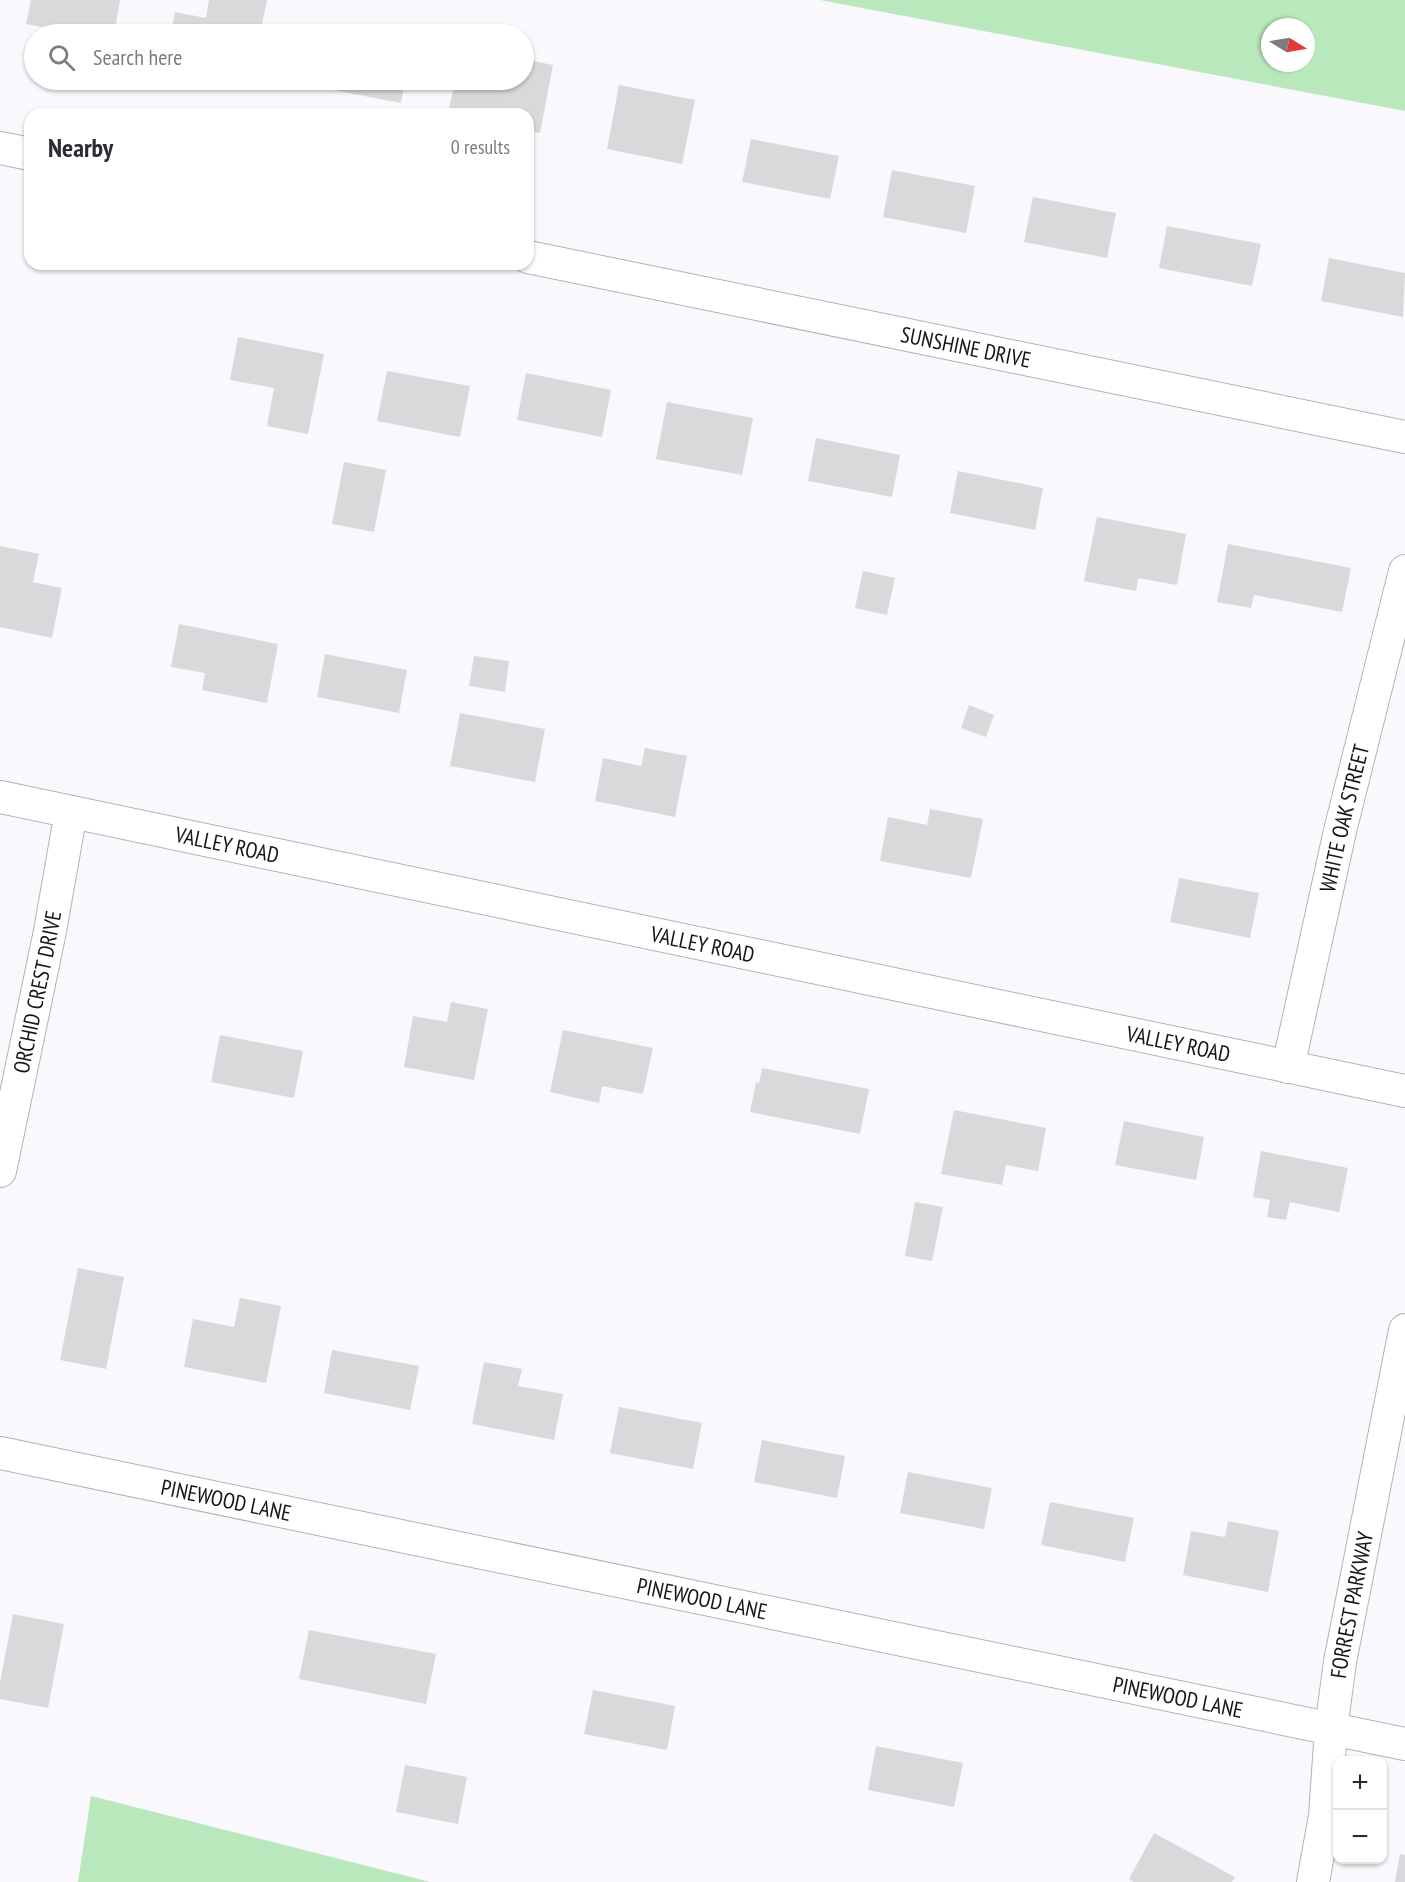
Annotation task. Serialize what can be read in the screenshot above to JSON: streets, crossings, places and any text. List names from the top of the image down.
{
  "streets": {
    "street": [
      "SUNSHINE DRIVE",
      "WHITE OAK STREET",
      "VALLEY ROAD",
      "ORCHID CREST DRIVE",
      "PINEWOOD LANE",
      "FORREST PARKWAY"
    ]
  },
  "crossings": [
    ["WHITE OAK STREET", "VALLEY ROAD"],
    ["VALLEY ROAD", "ORCHID CREST DRIVE"],
    ["PINEWOOD LANE", "FORREST PARKWAY"]
  ],
  "north": "right",
  "page": {
    "search": "Search here",
    "heading": ["Nearby", "0 results"],
    "map_buttons": ["+", "−"]
  }
}
